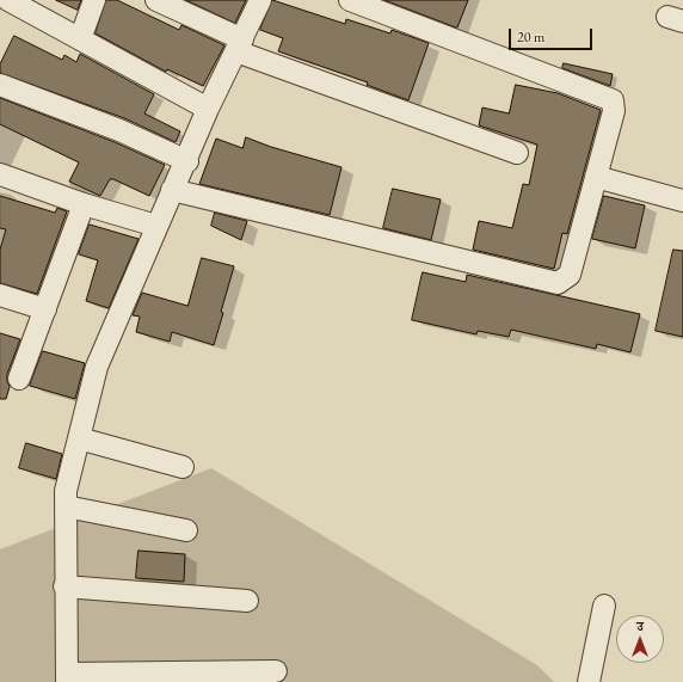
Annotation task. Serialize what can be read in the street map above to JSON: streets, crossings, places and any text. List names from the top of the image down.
{
  "scale_bar": "20 m",
  "north": "top"
}
